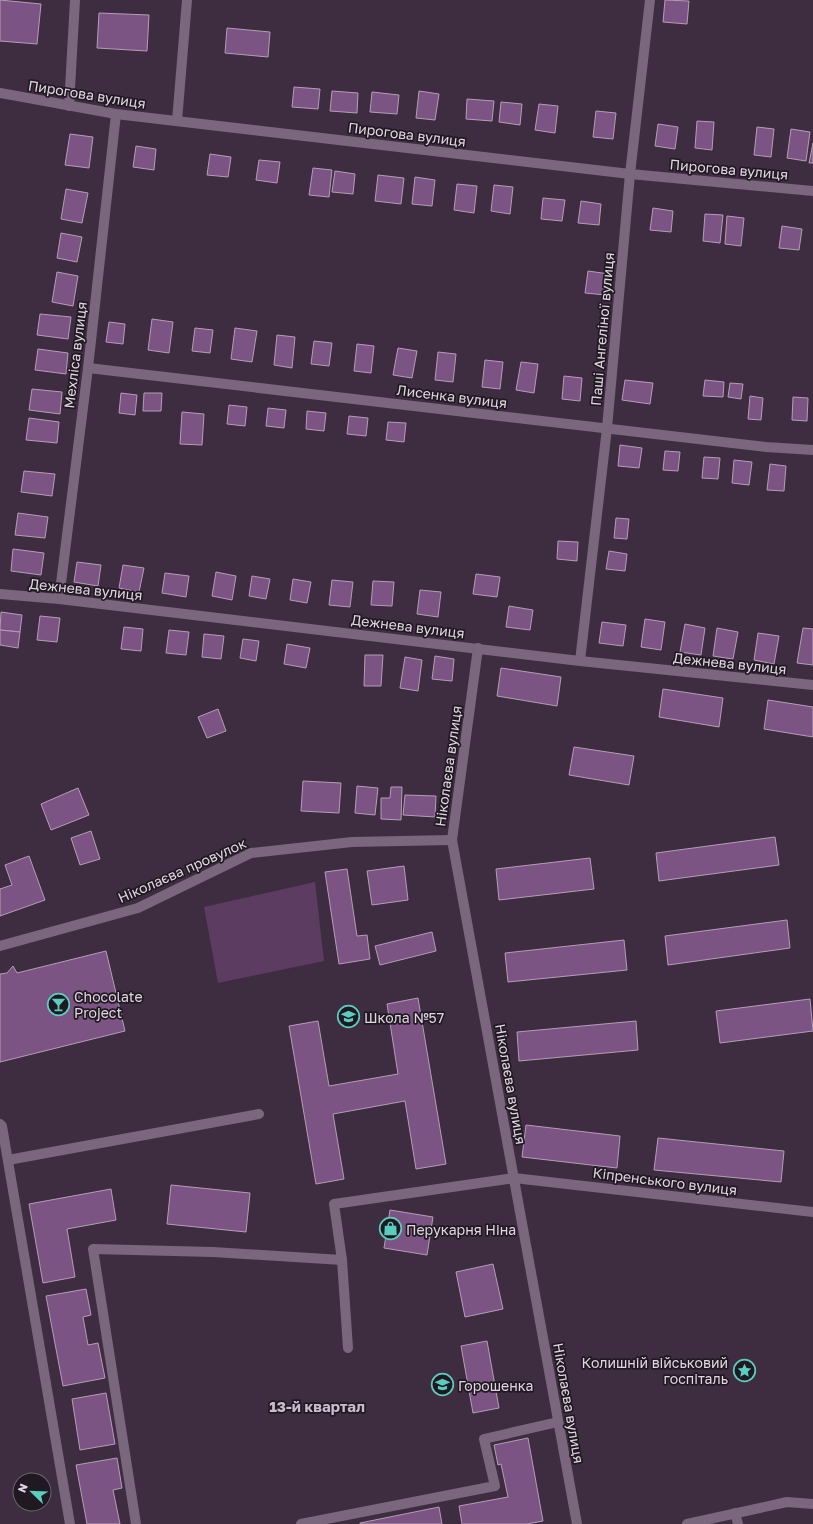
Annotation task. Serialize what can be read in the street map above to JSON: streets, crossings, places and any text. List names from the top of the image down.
{
  "streets": {
    "street": [
      "Пирогова вулиця",
      "Паші Ангеліної вулиця",
      "Мехліса вулиця",
      "Лисенка вулиця",
      "Дежнева вулиця",
      "Ніколаєва вулиця",
      "Ніколаєва провулок",
      "Кіпренського вулиця"
    ]
  },
  "crossings": [
    ["Пирогова вулиця", "Паші Ангеліної вулиця"],
    ["Пирогова вулиця", "Мехліса вулиця"],
    ["Паші Ангеліної вулиця", "Лисенка вулиця"],
    ["Паші Ангеліної вулиця", "Дежнева вулиця"],
    ["Мехліса вулиця", "Лисенка вулиця"],
    ["Мехліса вулиця", "Дежнева вулиця"],
    ["Дежнева вулиця", "Ніколаєва вулиця"],
    ["Ніколаєва вулиця", "Ніколаєва провулок"],
    ["Ніколаєва вулиця", "Кіпренського вулиця"]
  ],
  "districts": ["13-й квартал"],
  "places": {
    "bar": ["Chocolate Project"],
    "school or university": ["Школа №57", "Горошенка"],
    "shop": ["Перукарня Ніна"],
    "place": ["Колишній військовий госпіталь"]
  },
  "north": "top left"
}
